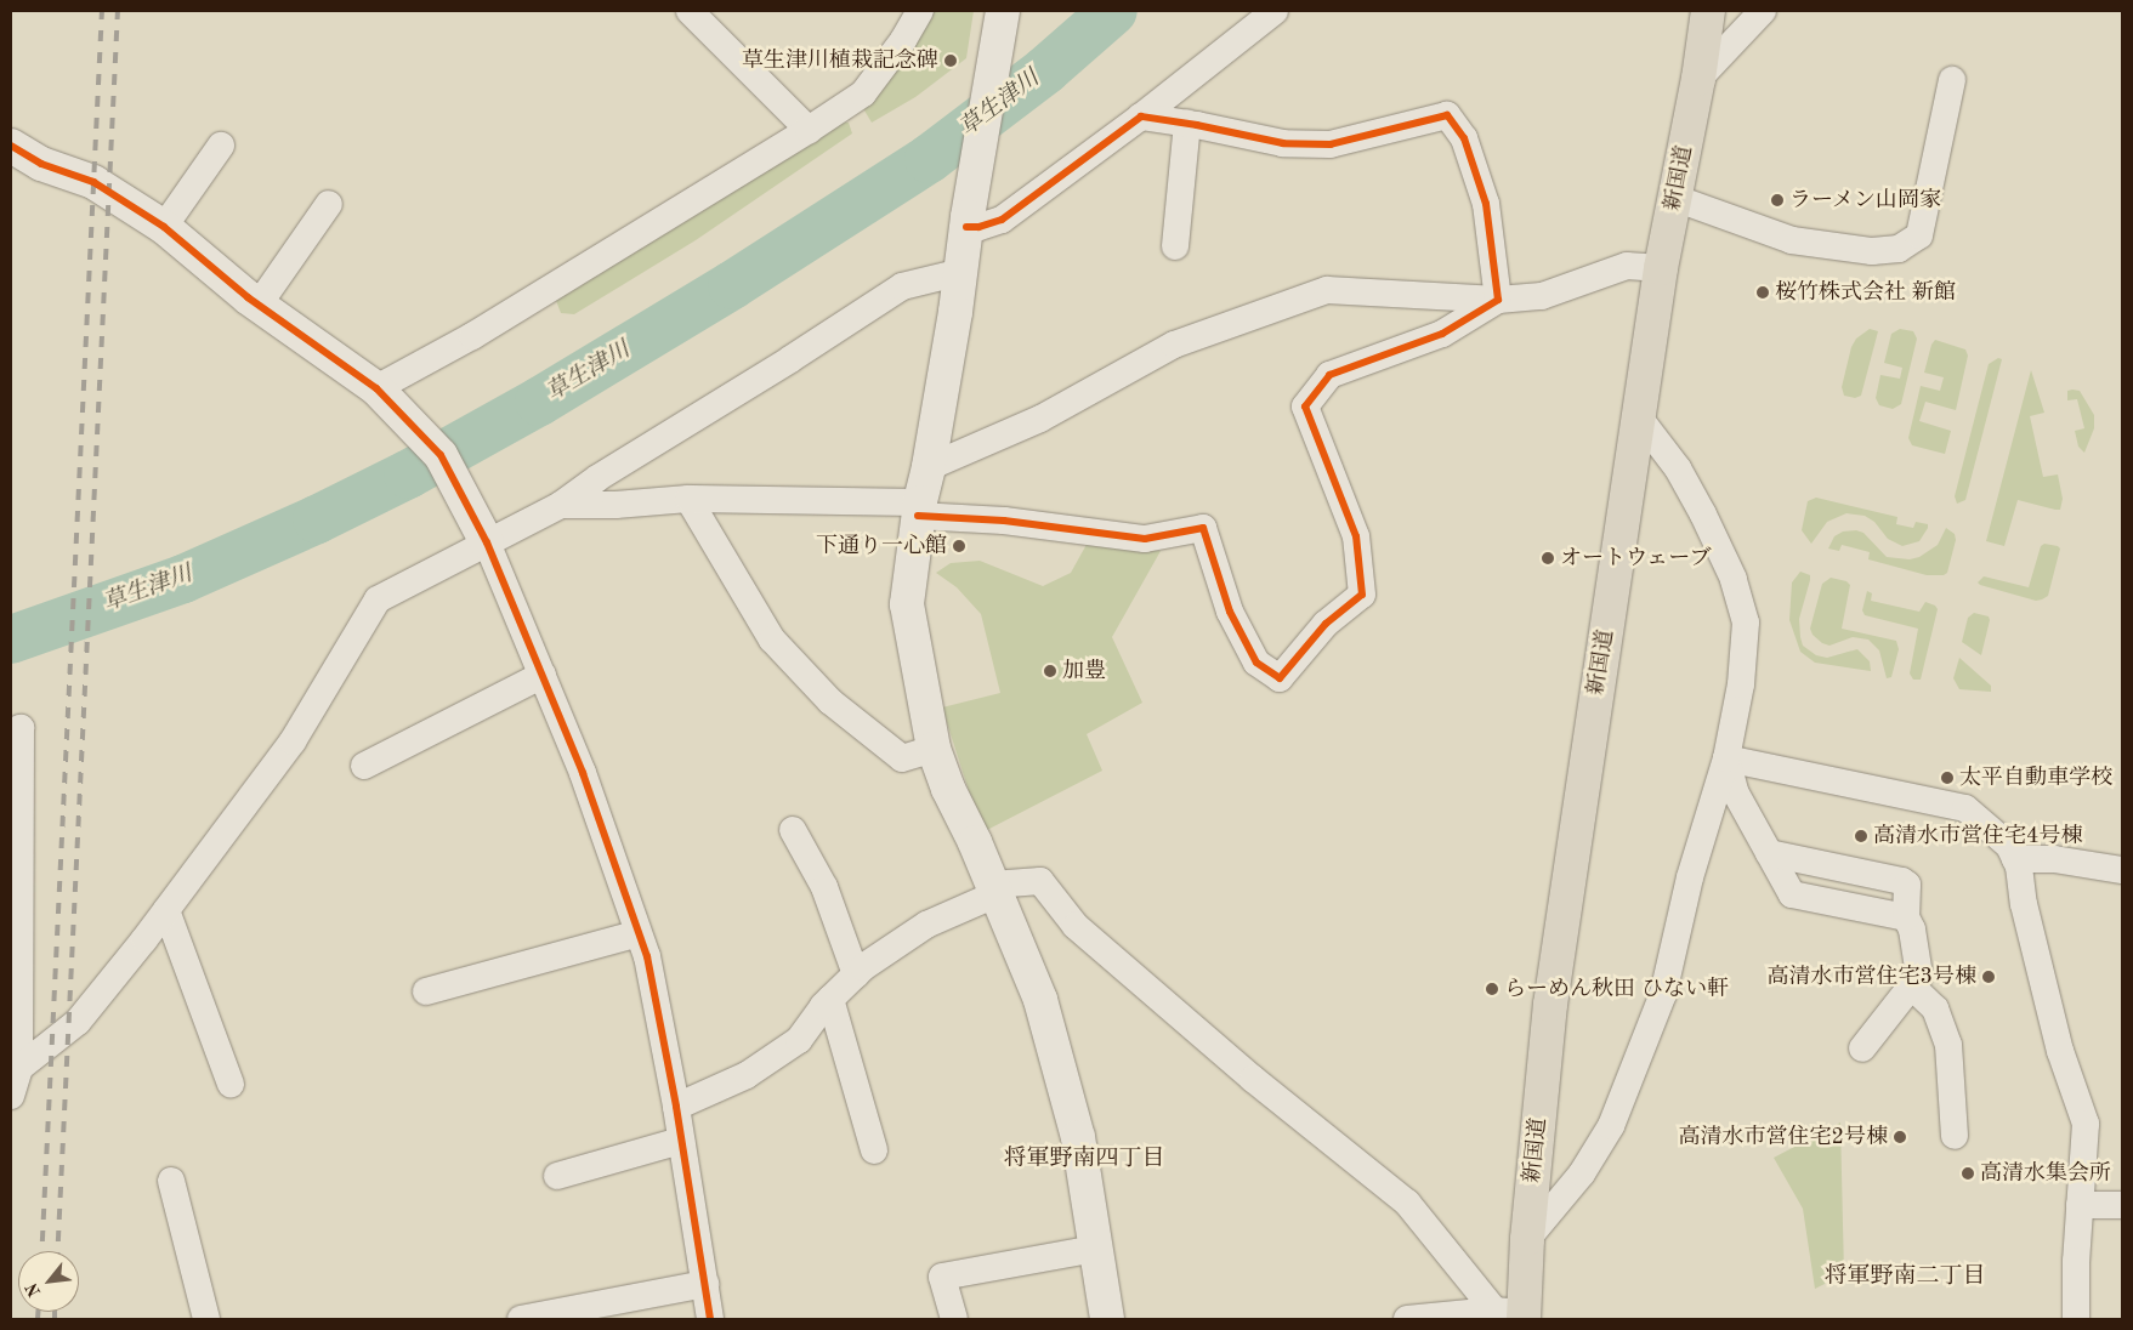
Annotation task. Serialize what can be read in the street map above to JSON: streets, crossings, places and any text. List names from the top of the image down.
{
  "streets": {
    "main road": ["新国道"]
  },
  "districts": ["将軍野南四丁目", "将軍野南二丁目"],
  "water": ["草生津川"],
  "places": [
    "草生津川植栽記念碑",
    "ラーメン山岡家",
    "桜竹株式会社 新館",
    "下通り一心館",
    "オートウェーブ",
    "加豊",
    "太平自動車学校",
    "高清水市営住宅4号棟",
    "高清水市営住宅3号棟",
    "らーめん秋田 ひない軒",
    "高清水市営住宅2号棟",
    "高清水集会所"
  ],
  "north": "bottom left"
}
